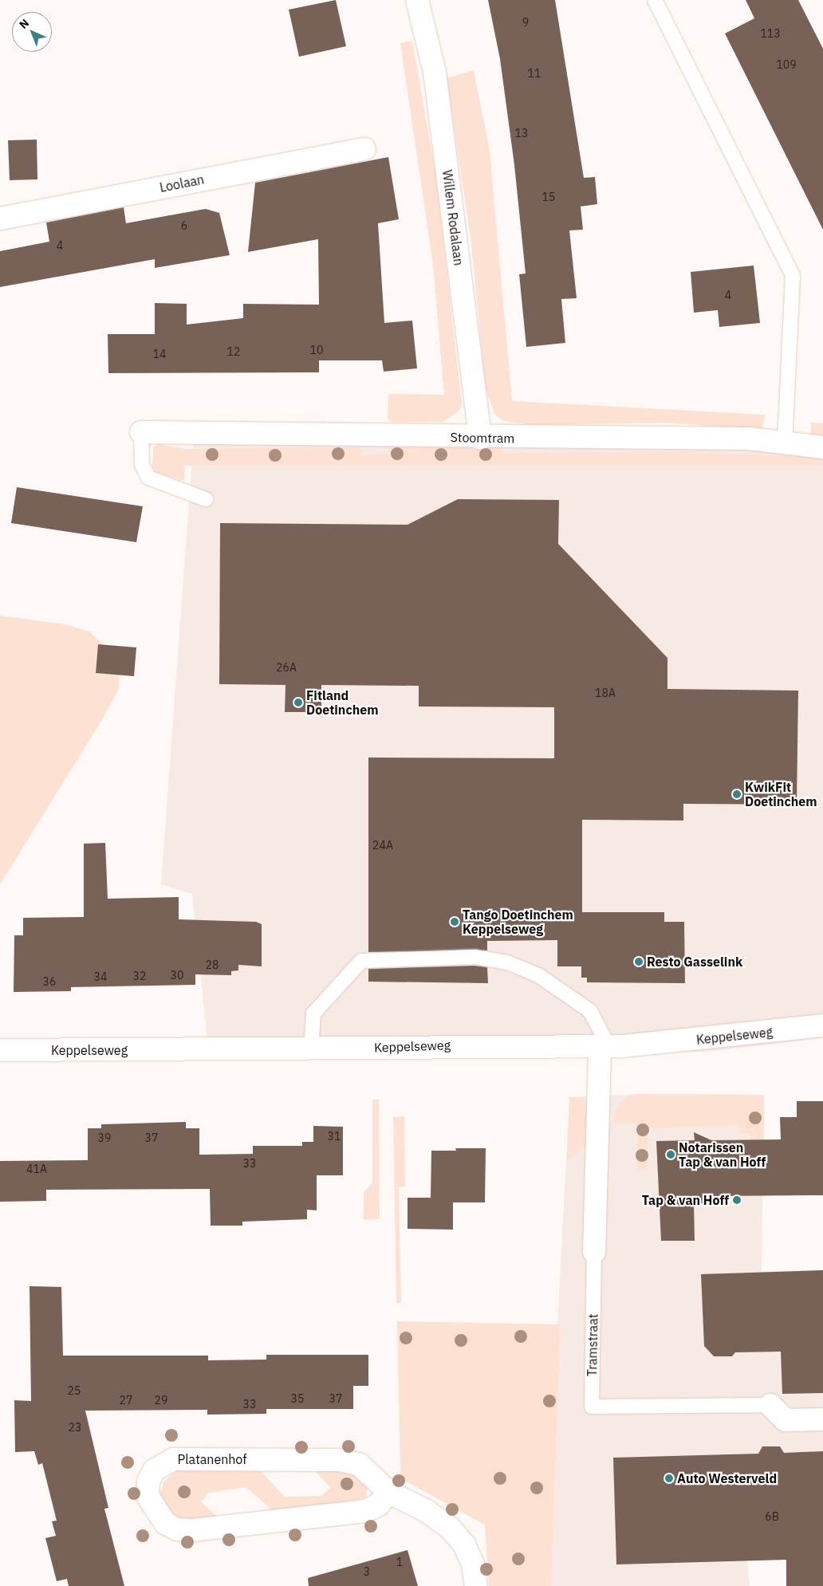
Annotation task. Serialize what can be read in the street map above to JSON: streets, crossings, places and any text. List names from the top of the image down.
{
  "streets": {
    "street": [
      "Loolaan",
      "Willem Rodalaan",
      "Stoomtram",
      "Keppelseweg",
      "Tramstraat",
      "Platanenhof"
    ]
  },
  "crossings": [
    ["Willem Rodalaan", "Stoomtram"],
    ["Keppelseweg", "Tramstraat"]
  ],
  "places": [
    "Fitland Doetinchem",
    "KwikFit Doetinchem",
    "Tango Doetinchem Keppelseweg",
    "Resto Gasselink",
    "Notarissen Tap & van Hoff",
    "Tap & van Hoff",
    "Auto Westerveld"
  ],
  "house_numbers": [
    "9",
    "113",
    "109",
    "11",
    "13",
    "15",
    "6",
    "4",
    "4",
    "10",
    "12",
    "14",
    "26A",
    "18A",
    "24A",
    "28",
    "30",
    "32",
    "34",
    "36",
    "31",
    "39",
    "37",
    "33",
    "41A",
    "25",
    "35",
    "37",
    "27",
    "29",
    "33",
    "23",
    "6B",
    "1",
    "3"
  ],
  "north": "top left"
}
